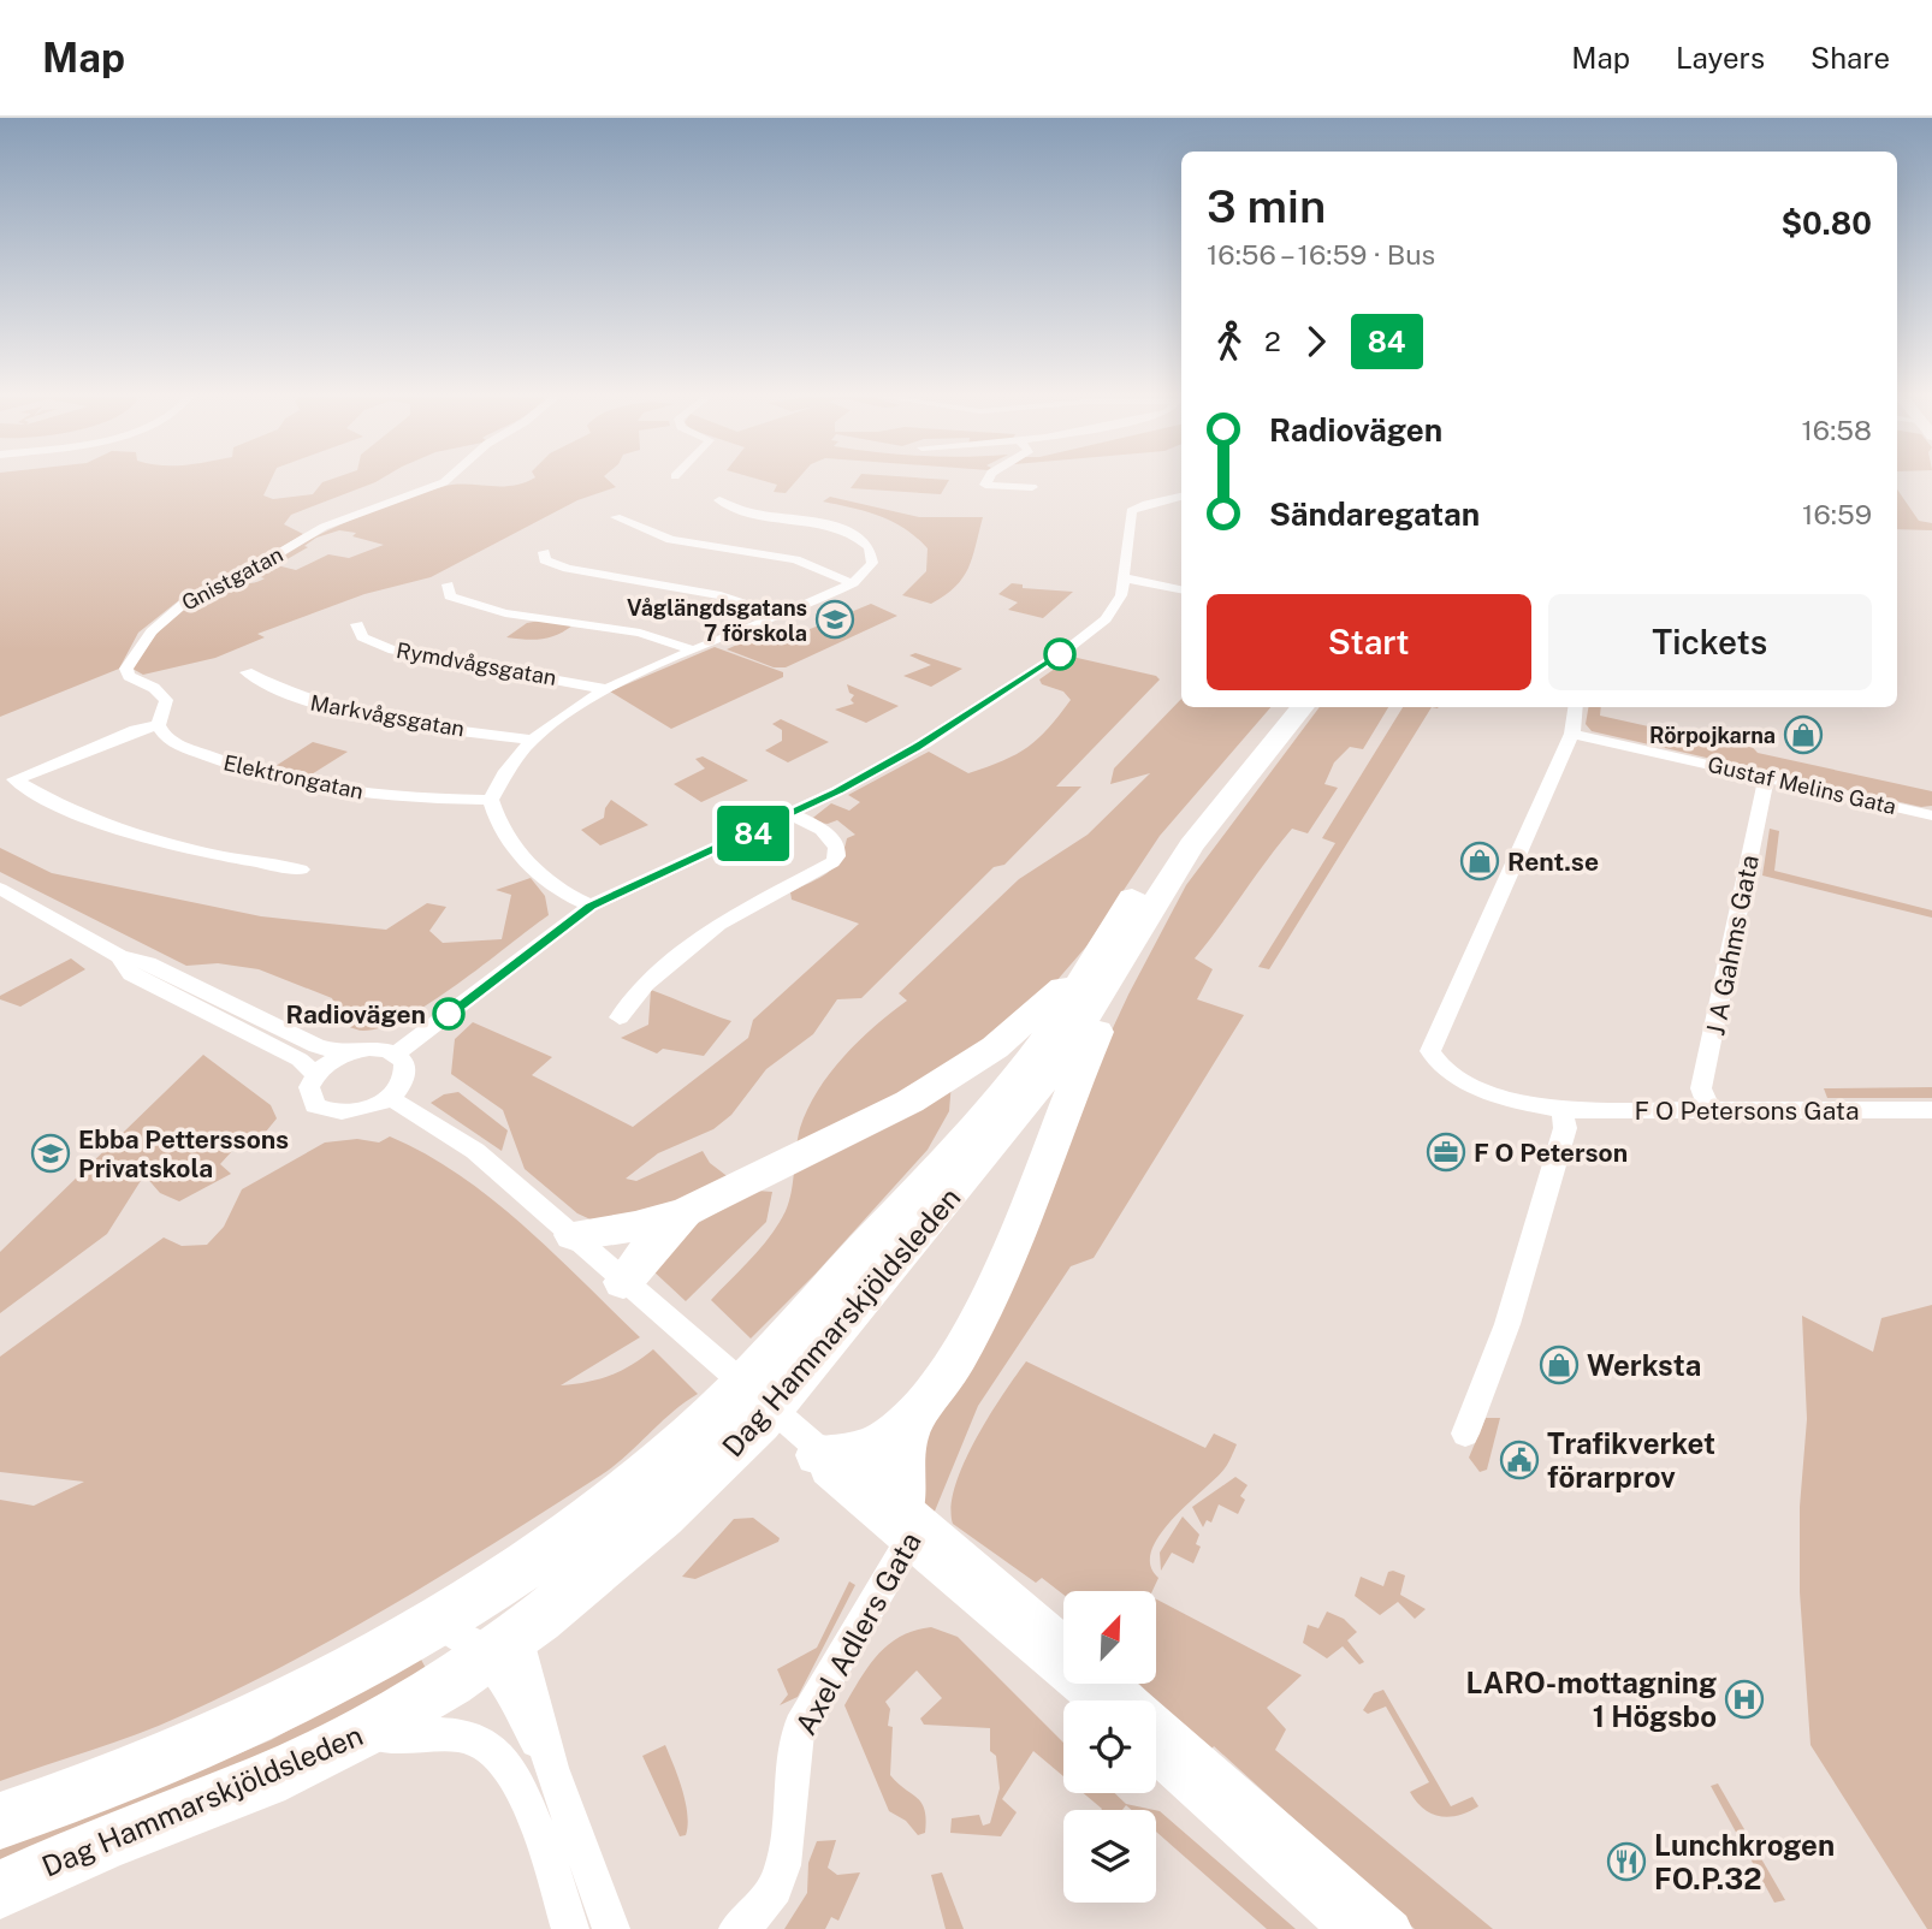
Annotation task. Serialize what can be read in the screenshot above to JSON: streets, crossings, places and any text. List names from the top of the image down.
{
  "streets": {
    "main road": ["Dag Hammarskjöldsleden"],
    "street": [
      "Gnistgatan",
      "Rymdvågsgatan",
      "Markvågsgatan",
      "Elektrongatan",
      "Gustaf Melins Gata",
      "J A Gahms Gata",
      "F O Petersons Gata",
      "Axel Adlers Gata"
    ]
  },
  "crossings": [
    ["Gnistgatan", "Elektrongatan"],
    ["Gustaf Melins Gata", "J A Gahms Gata"],
    ["Gustaf Melins Gata", "F O Petersons Gata"],
    ["J A Gahms Gata", "F O Petersons Gata"]
  ],
  "places": {
    "school or university": ["Våglängdsgatans 7 förskola", "Ebba Petterssons Privatskola"],
    "shop": ["Rörpojkarna", "Rent.se", "Werksta"],
    "other": ["Radiovägen"],
    "office": ["F O Peterson"],
    "public building": ["Trafikverket förarprov"],
    "hospital": ["LARO-mottagning 1 Högsbo"],
    "restaurant": ["Lunchkrogen FO.P.32"]
  },
  "lines": ["bus line 84"],
  "north": "top right",
  "page": {
    "header": "Map",
    "nav": ["Map", "Layers", "Share"],
    "on_map": "84",
    "heading": ["3 min", "16:56 – 16:59 · Bus", "$0.80"],
    "legs": ["2", "84"],
    "list": [
      {
        "name": "Radiovägen",
        "value": "16:58"
      },
      {
        "name": "Sändaregatan",
        "value": "16:59"
      }
    ],
    "buttons": ["Start", "Tickets"]
  }
}
